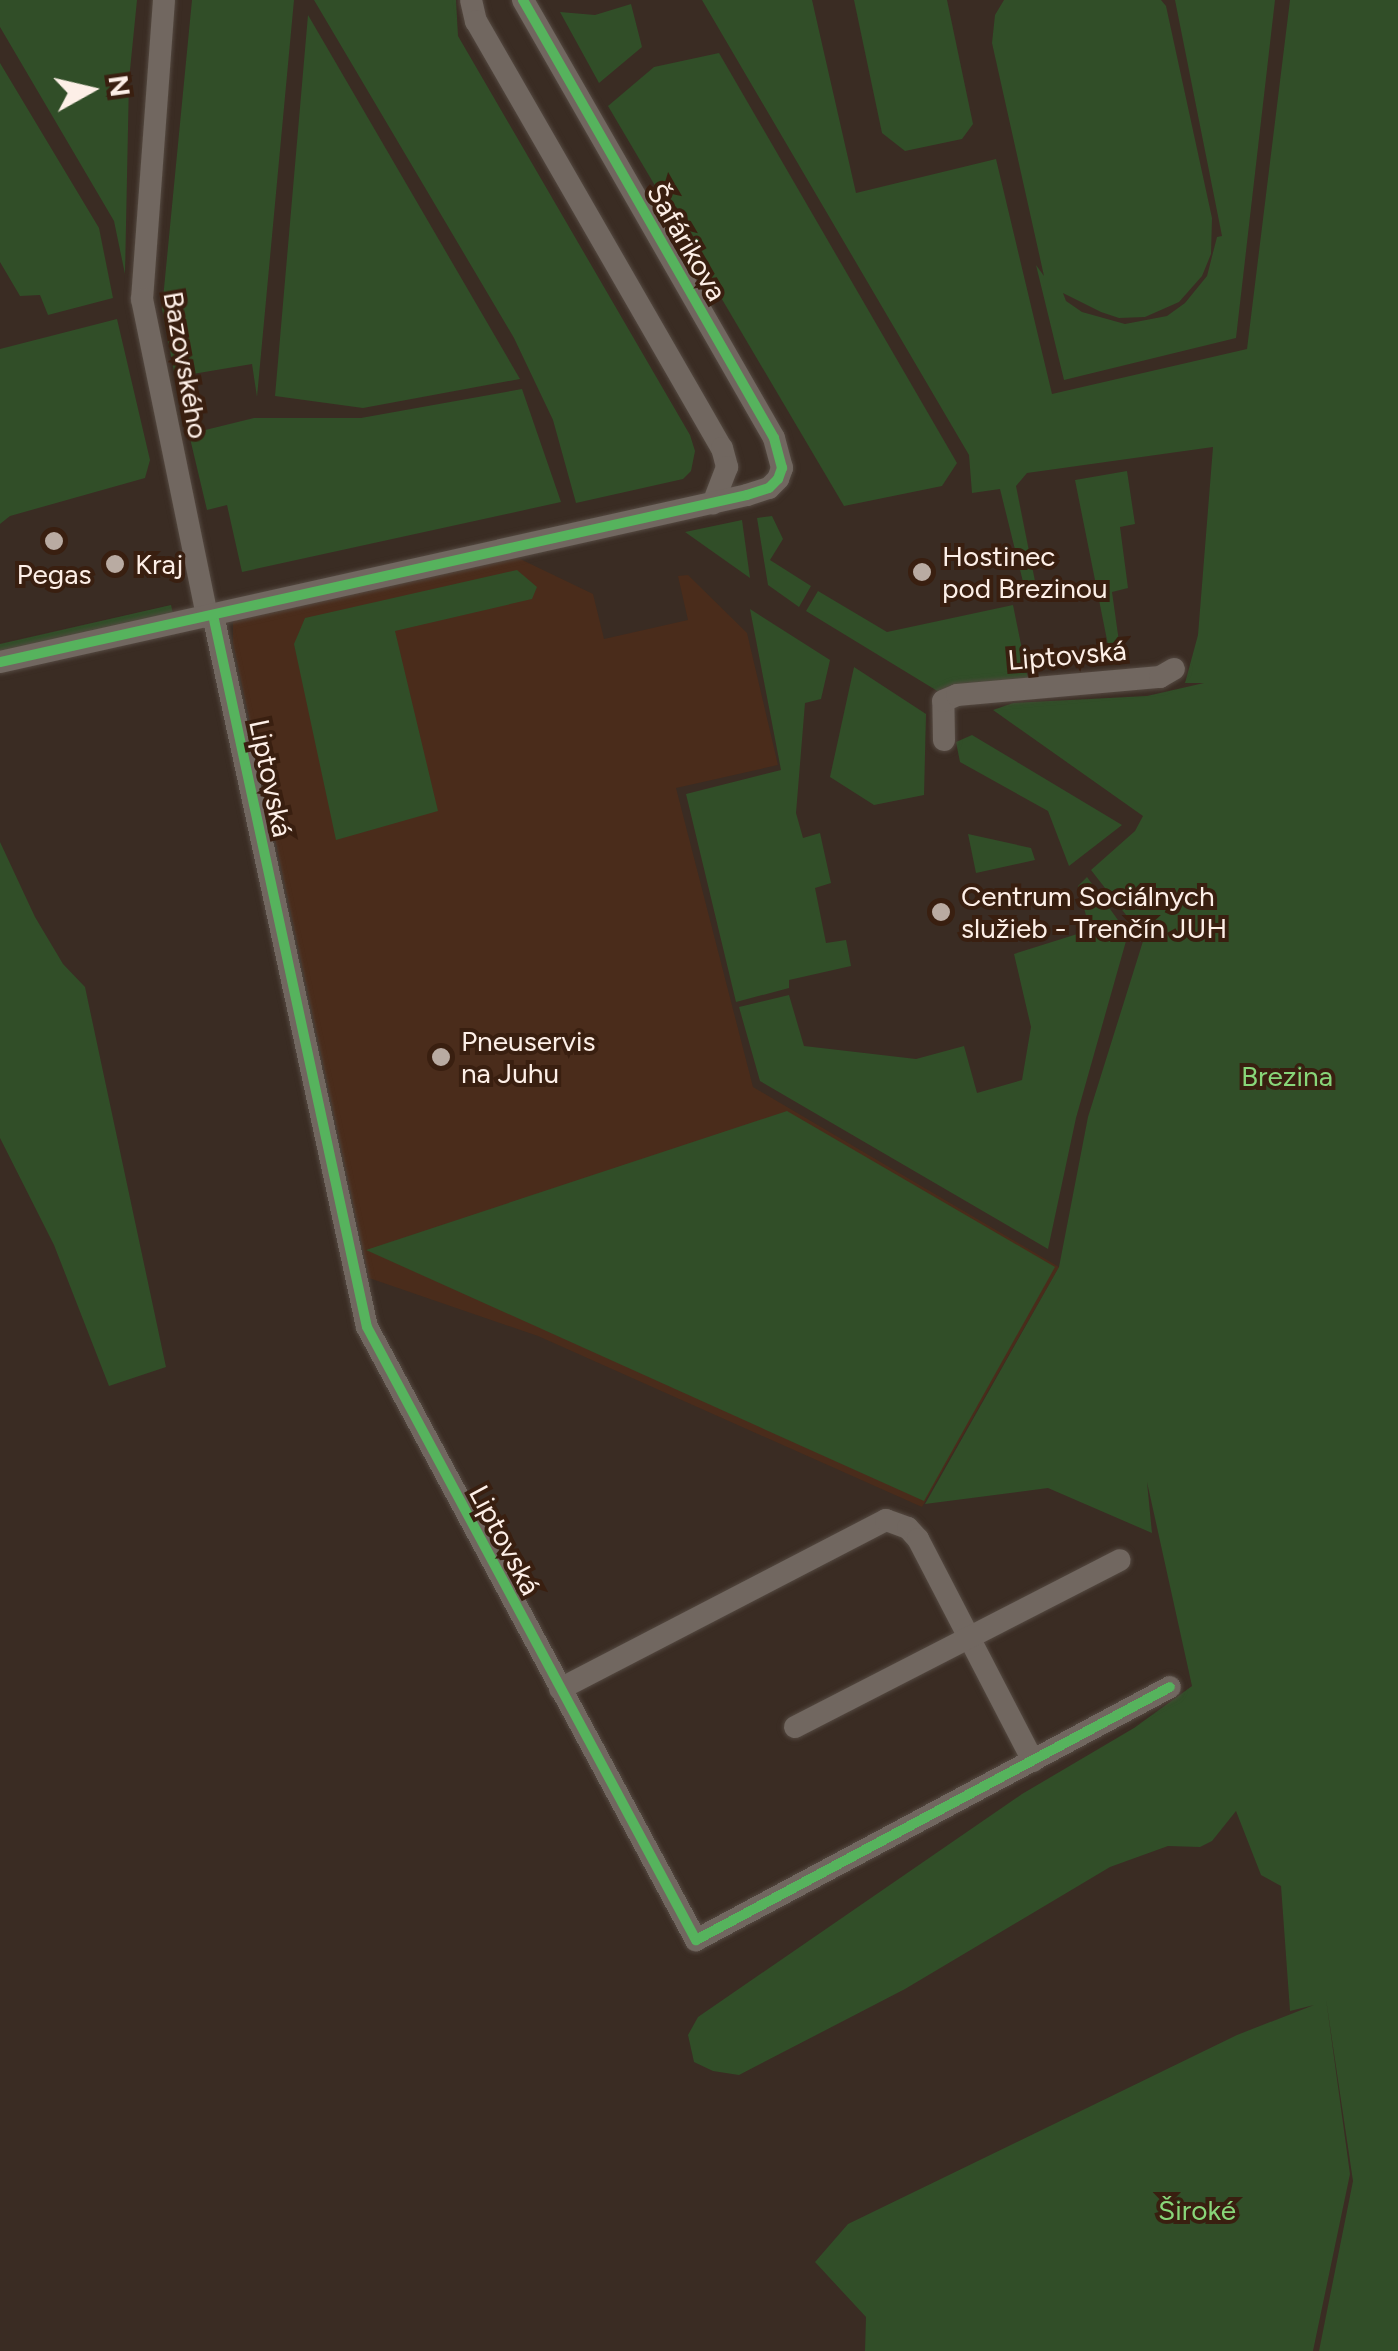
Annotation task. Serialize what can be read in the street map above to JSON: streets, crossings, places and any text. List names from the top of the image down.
{
  "streets": {
    "street": ["Šafárikova", "Bazovského", "Liptovská"]
  },
  "crossings": [
    ["Bazovského", "Liptovská"]
  ],
  "parks": ["Brezina", "Široké"],
  "places": [
    "Pegas",
    "Kraj",
    "Hostinec pod Brezinou",
    "Centrum Sociálnych služieb - Trenčín JUH",
    "Pneuservis na Juhu"
  ],
  "north": "right"
}
